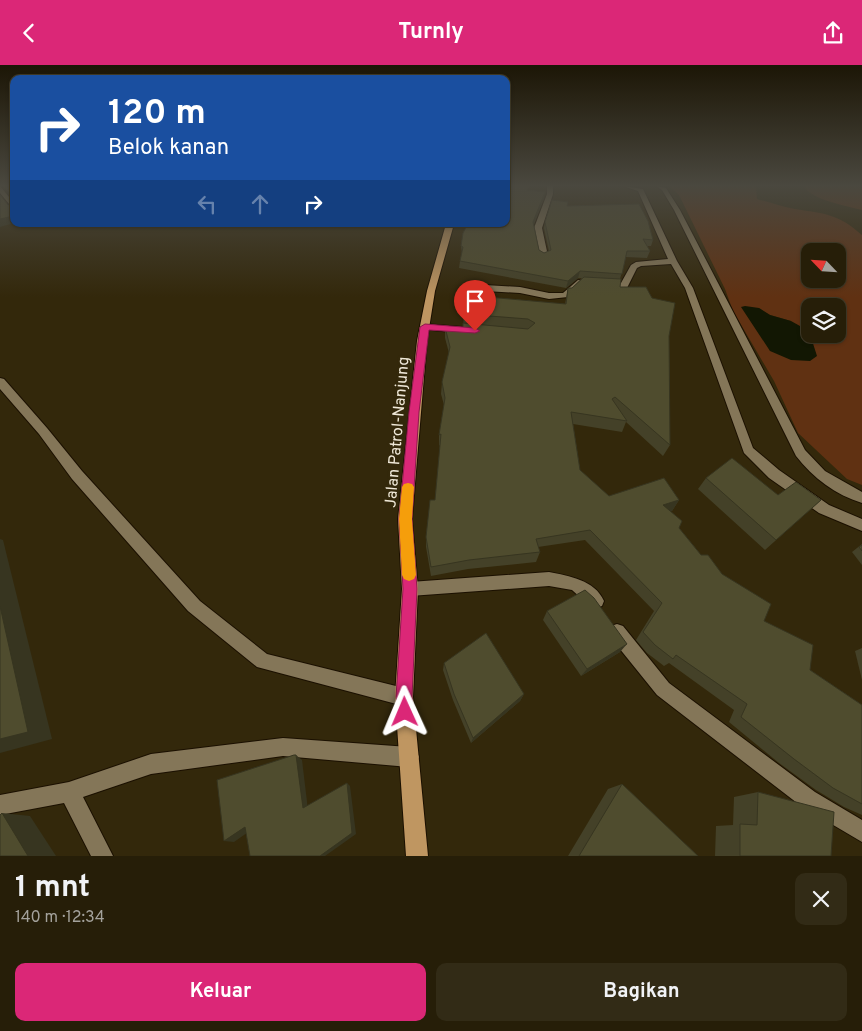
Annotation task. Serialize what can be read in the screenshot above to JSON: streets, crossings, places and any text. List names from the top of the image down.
{
  "streets": {
    "main road": ["Jalan Patrol-Nanjung"]
  },
  "north": "top left",
  "page": {
    "header": "Turnly",
    "turn": ["120 m", "Belok kanan"],
    "heading": ["1 mnt", "140 m · 12:34"],
    "buttons": ["Keluar", "Bagikan"]
  }
}
